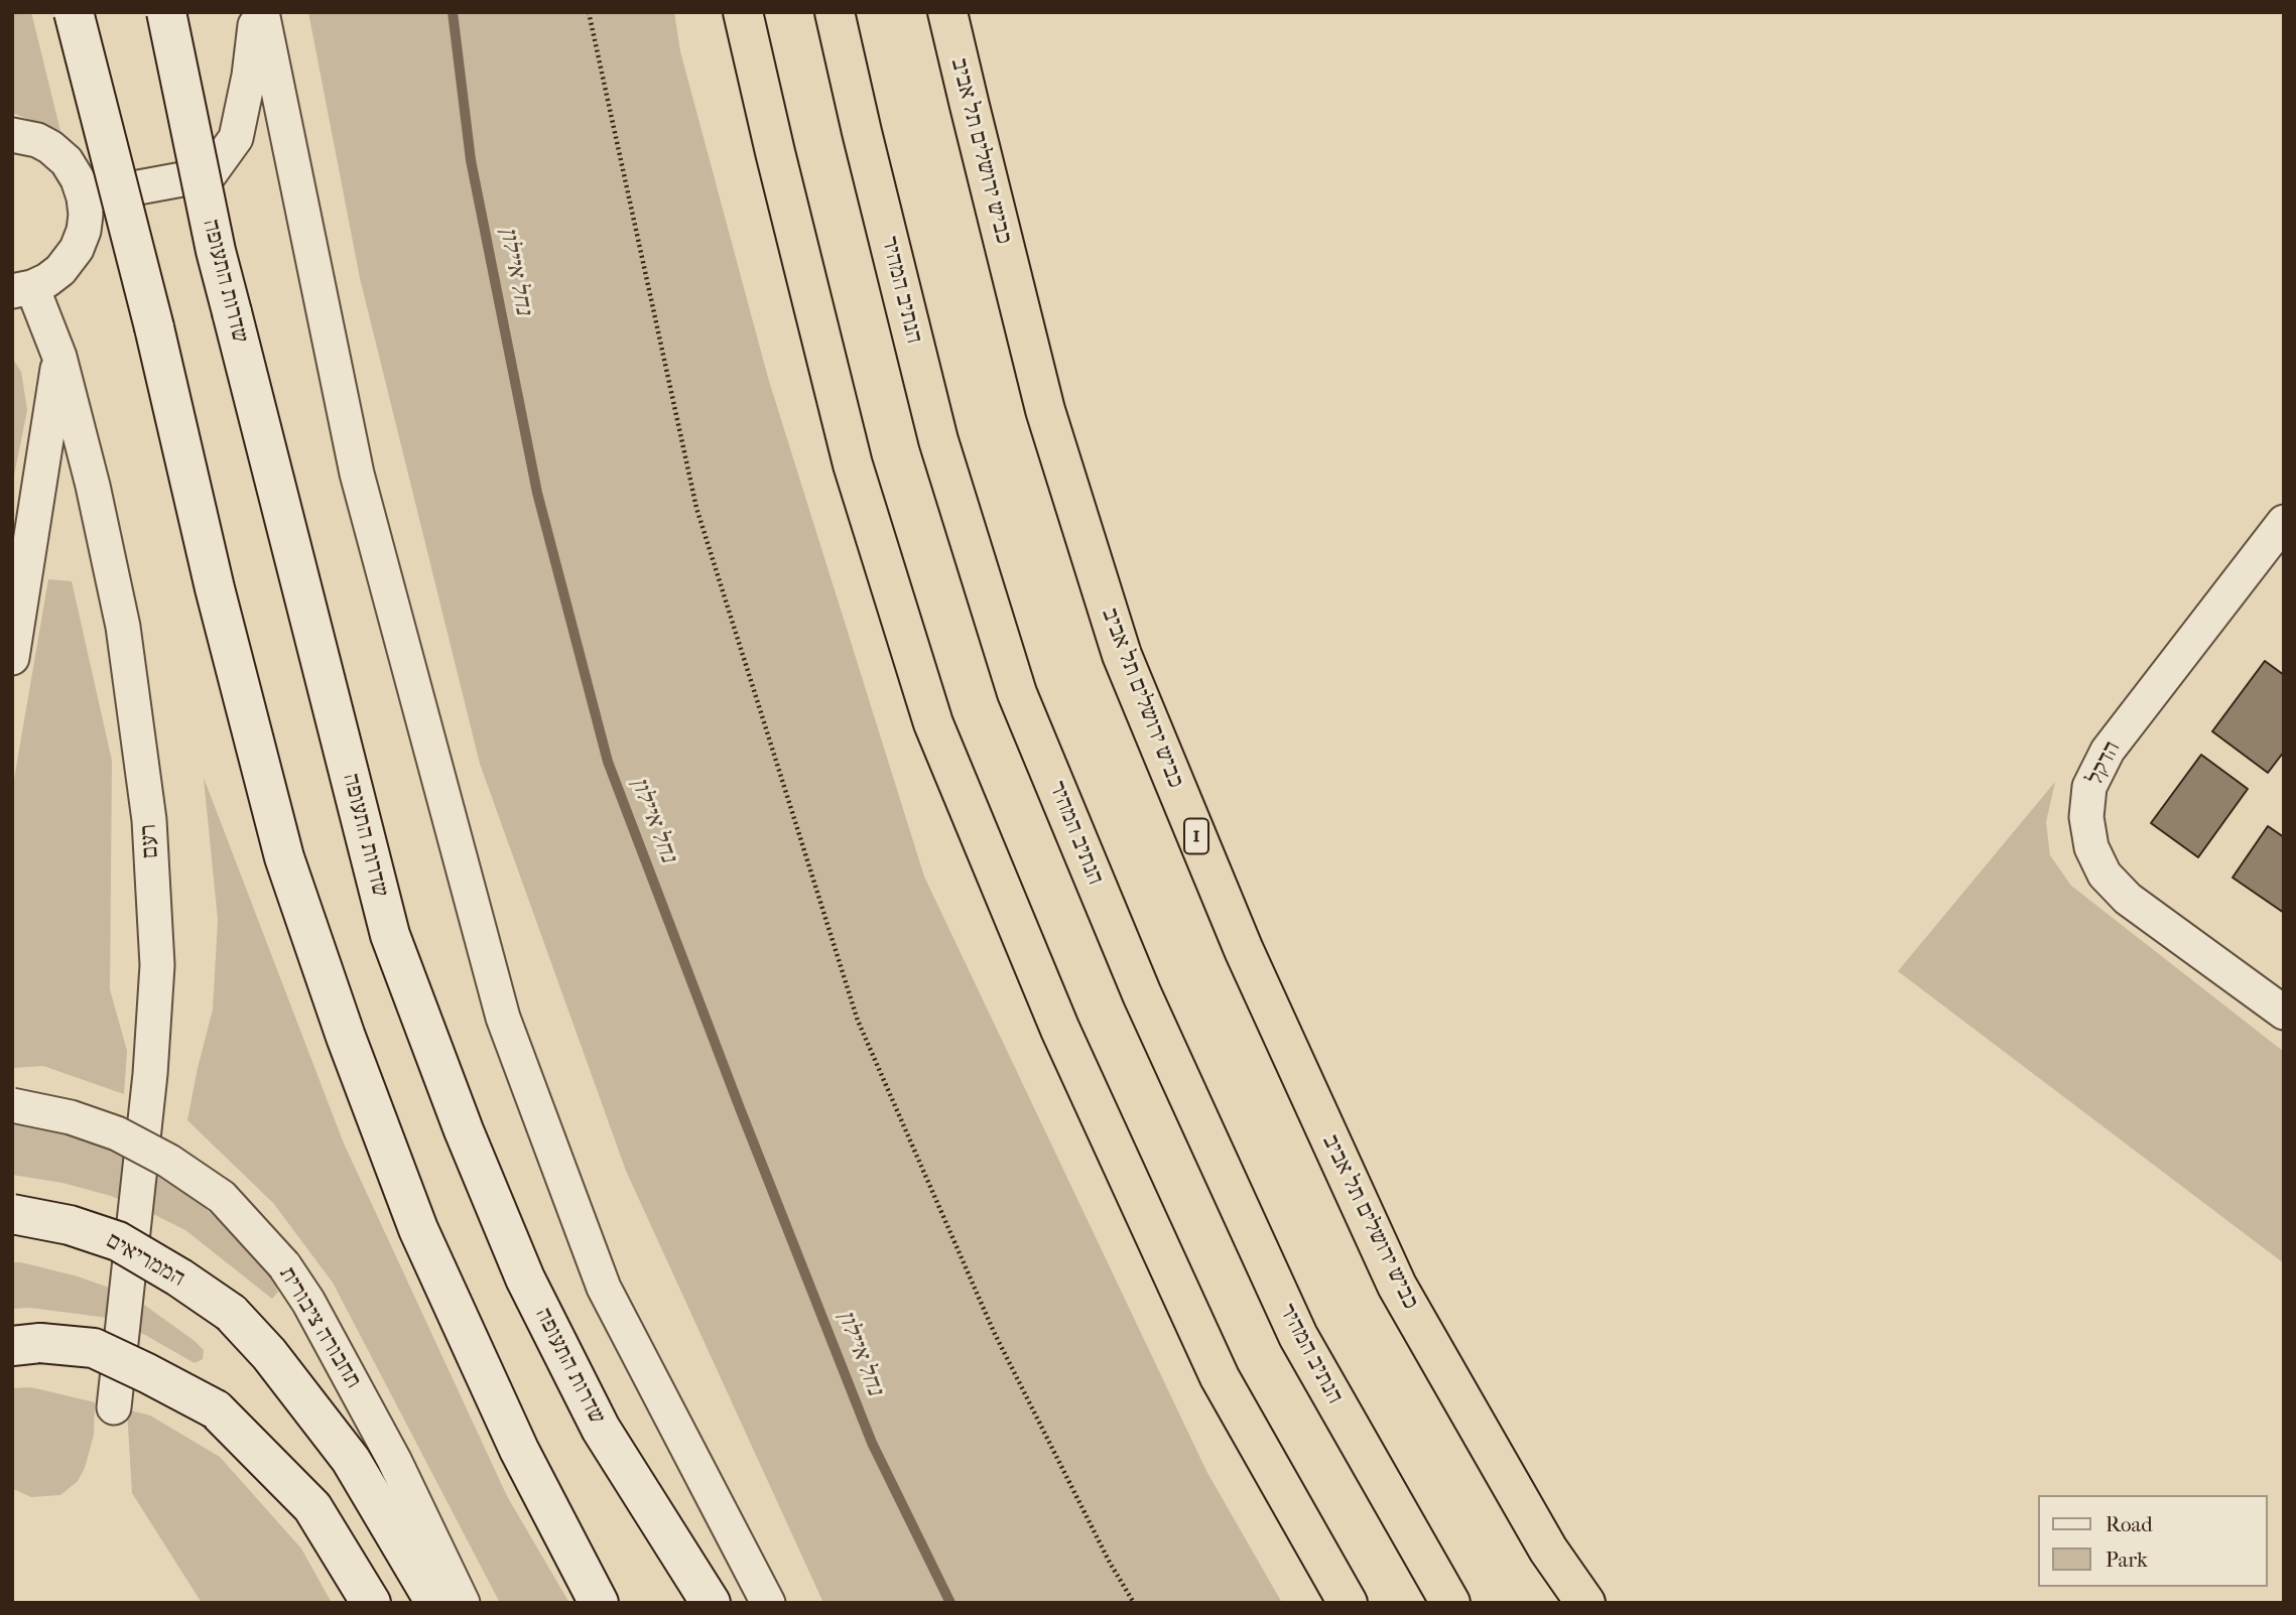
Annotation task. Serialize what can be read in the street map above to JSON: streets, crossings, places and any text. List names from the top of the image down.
{
  "streets": {
    "highway": ["כביש ירושלים תל אביב", "הנתיב המהיר", "1"],
    "main road": ["שדרות התעופה", "הממריאים"],
    "street": ["הדקל", "רעם", "תחבורה ציבורית"]
  },
  "water": ["נחל איילון"],
  "legend": ["Road", "Park"]
}
